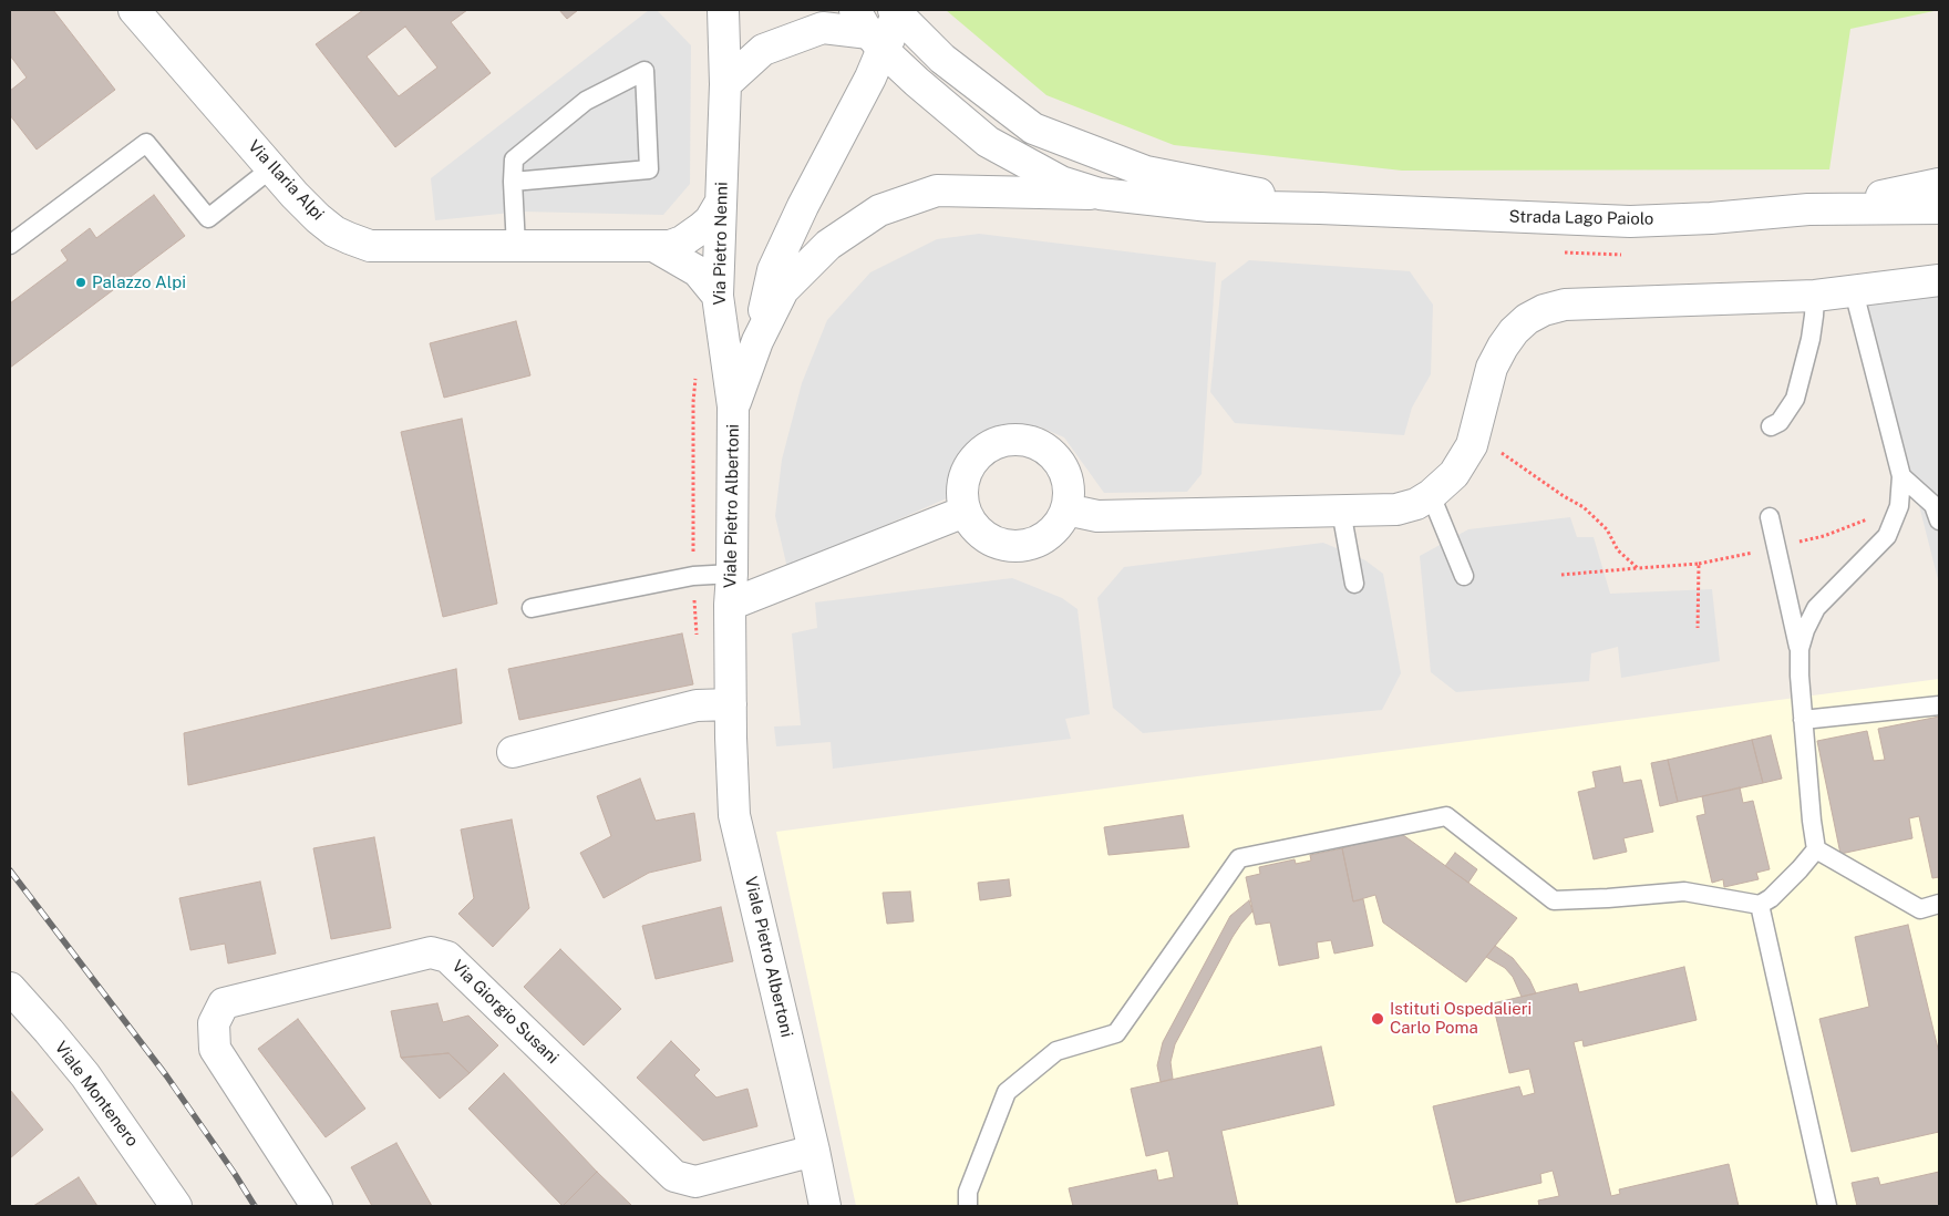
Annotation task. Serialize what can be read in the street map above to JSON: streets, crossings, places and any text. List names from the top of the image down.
{
  "streets": {
    "street": [
      "Via Ilaria Alpi",
      "Strada Lago Paiolo",
      "Via Pietro Nenni",
      "Viale Pietro Albertoni",
      "Via Giorgio Susani",
      "Viale Montenero"
    ]
  },
  "crossings": [
    ["Via Ilaria Alpi", "Via Pietro Nenni"],
    ["Via Pietro Nenni", "Viale Pietro Albertoni"],
    ["Viale Pietro Albertoni", "Via Giorgio Susani"]
  ],
  "places": ["Palazzo Alpi", "Istituti Ospedalieri Carlo Poma"]
}
